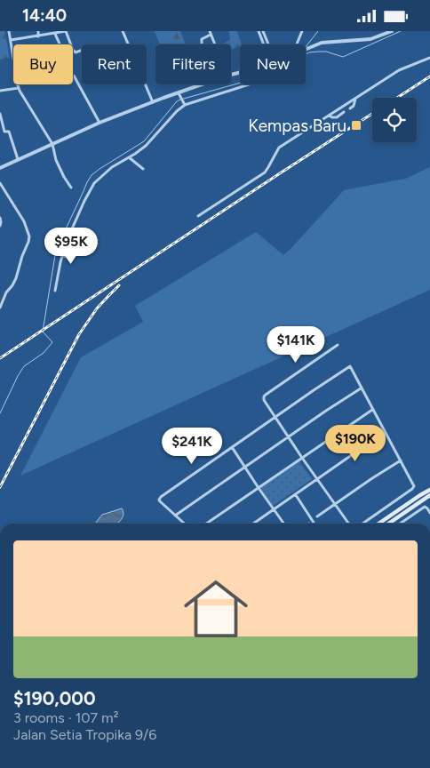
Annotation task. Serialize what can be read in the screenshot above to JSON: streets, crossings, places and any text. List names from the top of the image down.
{
  "places": {
    "transit": ["Kempas Baru"]
  },
  "page": {
    "status": "14:40",
    "chip": [
      "Buy",
      "Rent",
      "Filters",
      "New"
    ],
    "price": [
      "$95K",
      "$141K",
      "$190K",
      "$241K"
    ],
    "list": [
      {
        "name": "$190,000",
        "note": "3 rooms · 107 m² · Jalan Setia Tropika 9/6"
      }
    ]
  }
}
